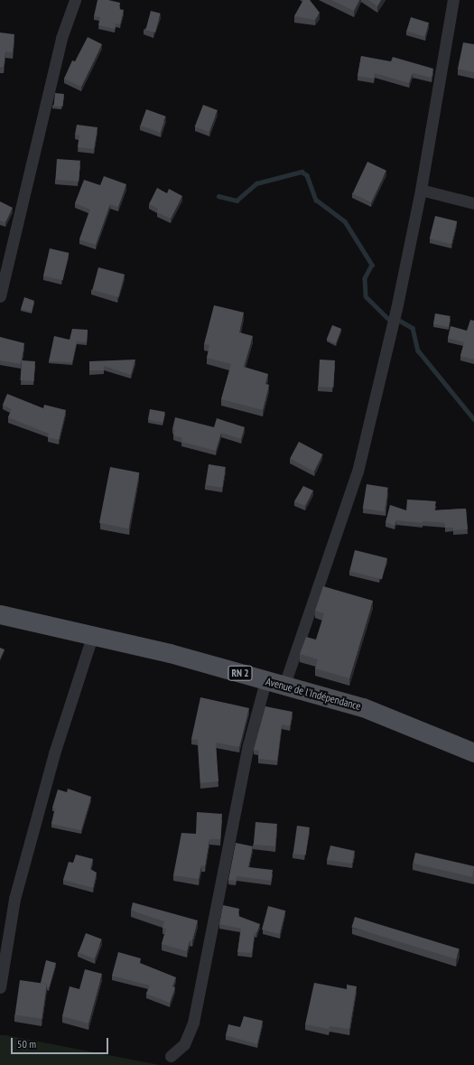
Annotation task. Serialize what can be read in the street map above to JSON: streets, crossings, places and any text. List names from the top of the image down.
{
  "streets": {
    "main road": ["RN 2", "Avenue de l'Indépendance"]
  },
  "scale_bar": "50 m"
}
